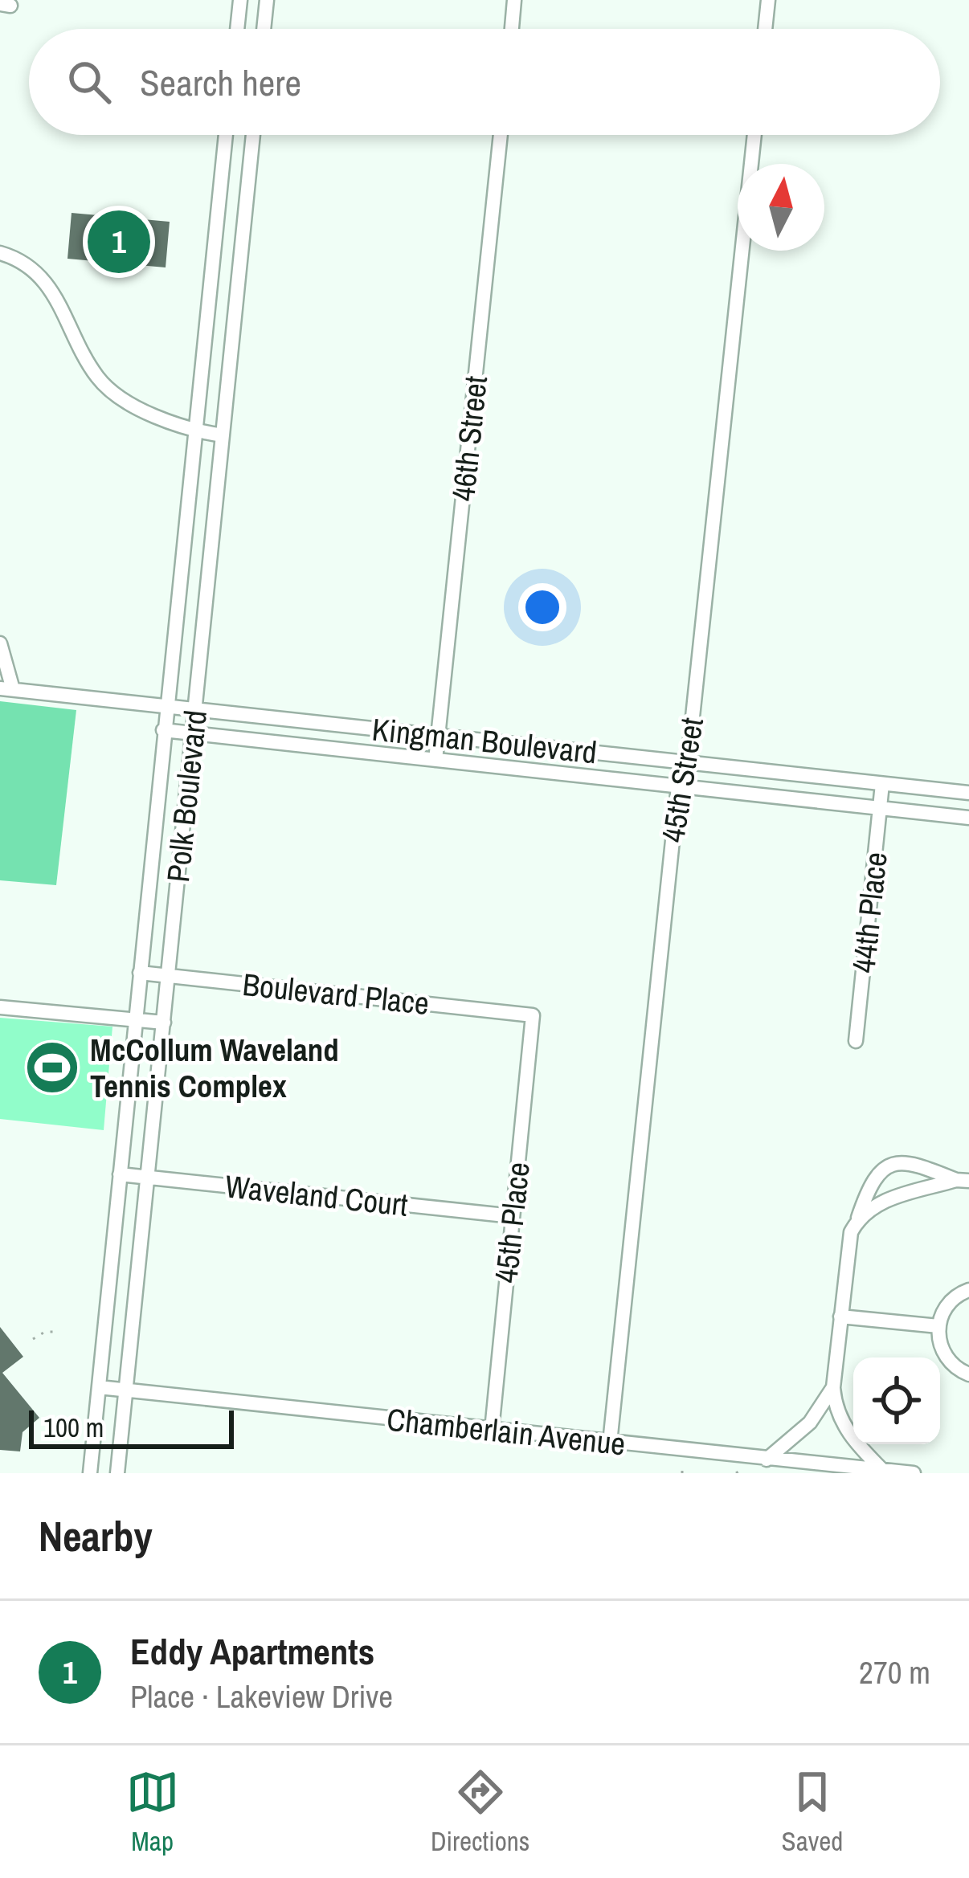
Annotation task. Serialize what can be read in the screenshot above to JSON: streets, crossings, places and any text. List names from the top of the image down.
{
  "streets": {
    "street": [
      "46th Street",
      "Kingman Boulevard",
      "45th Street",
      "Polk Boulevard",
      "44th Place",
      "Boulevard Place",
      "Waveland Court",
      "45th Place",
      "Chamberlain Avenue"
    ]
  },
  "crossings": [
    ["46th Street", "Kingman Boulevard"],
    ["Kingman Boulevard", "45th Street"],
    ["Kingman Boulevard", "Polk Boulevard"],
    ["Kingman Boulevard", "44th Place"],
    ["45th Street", "Chamberlain Avenue"],
    ["Polk Boulevard", "Boulevard Place"],
    ["Polk Boulevard", "Waveland Court"],
    ["Polk Boulevard", "Chamberlain Avenue"],
    ["Boulevard Place", "45th Place"],
    ["Waveland Court", "45th Place"],
    ["45th Place", "Chamberlain Avenue"]
  ],
  "places": {
    "sports": ["McCollum Waveland Tennis Complex"]
  },
  "scale_bar": "100 m",
  "north": "top",
  "page": {
    "search": "Search here",
    "pins": "1",
    "scale": "100 m",
    "heading": "Nearby",
    "list": [
      {
        "mark": "1",
        "name": "Eddy Apartments",
        "note": "Place · Lakeview Drive",
        "value": "270 m"
      }
    ],
    "nav": ["Map", "Directions", "Saved"]
  }
}
